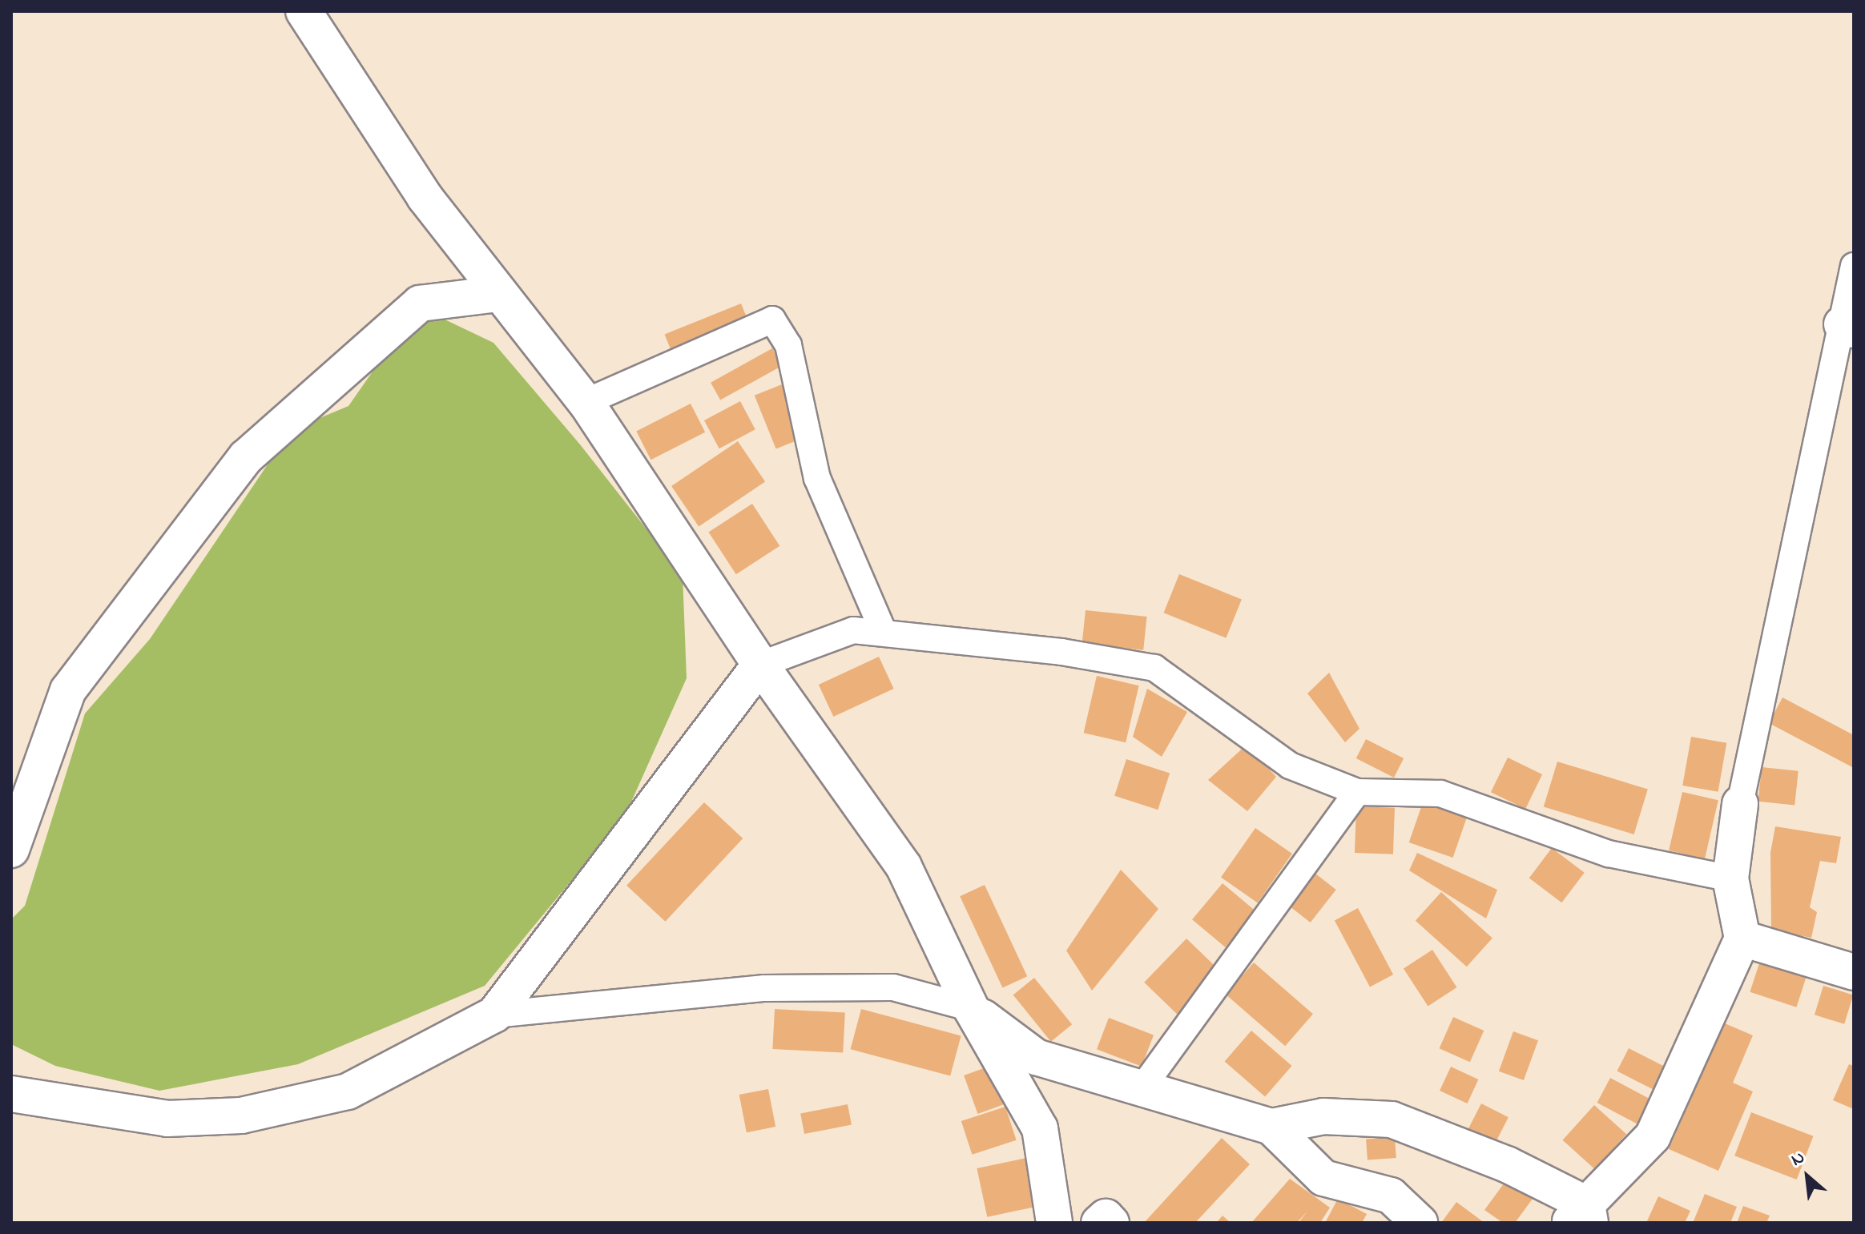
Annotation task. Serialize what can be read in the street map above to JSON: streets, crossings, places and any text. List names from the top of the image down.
{
  "north": "top left"
}
